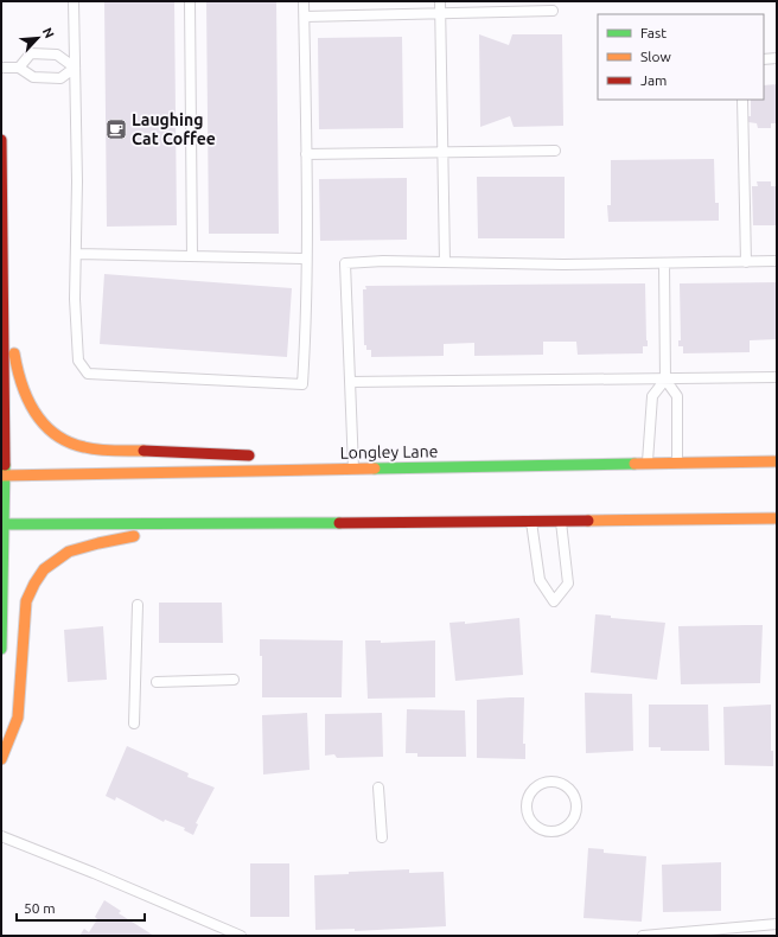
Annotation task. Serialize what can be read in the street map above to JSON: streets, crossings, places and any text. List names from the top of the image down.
{
  "streets": {
    "main road": ["Longley Lane"]
  },
  "places": {
    "cafe": ["Laughing Cat Coffee"]
  },
  "legend": ["Fast", "Slow", "Jam"],
  "scale_bar": "50 m",
  "north": "top right"
}
